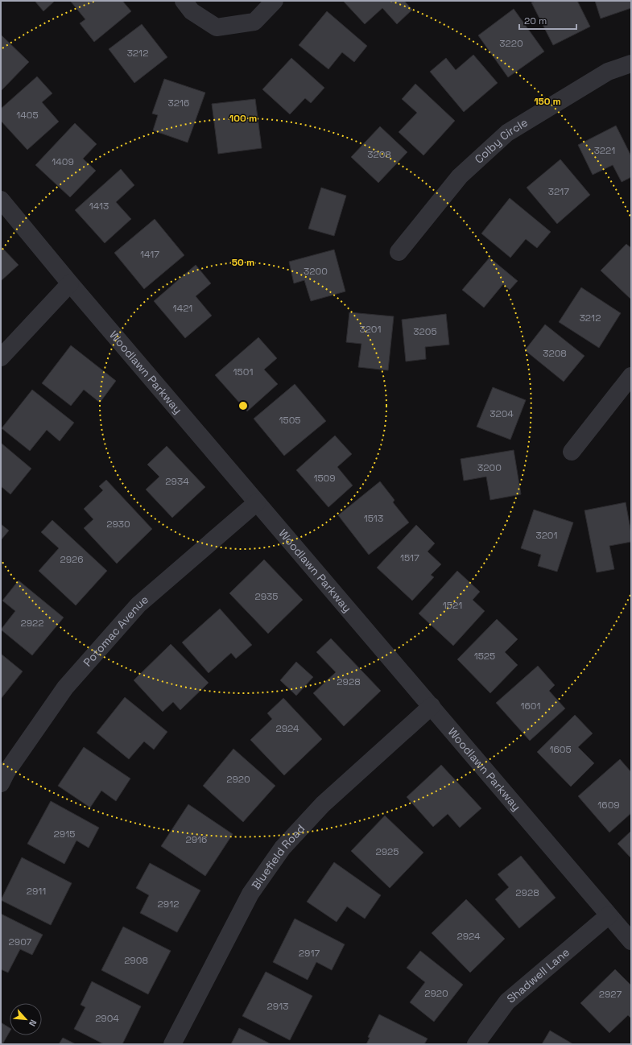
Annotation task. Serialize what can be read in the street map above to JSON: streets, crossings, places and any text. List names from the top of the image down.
{
  "streets": {
    "street": [
      "Colby Circle",
      "Woodlawn Parkway",
      "Potomac Avenue",
      "Bluefield Road",
      "Shadwell Lane"
    ]
  },
  "crossings": [
    ["Woodlawn Parkway", "Potomac Avenue"],
    ["Woodlawn Parkway", "Bluefield Road"],
    ["Woodlawn Parkway", "Shadwell Lane"]
  ],
  "house_numbers": [
    "3220",
    "3212",
    "3216",
    "1405",
    "3221",
    "3208",
    "1409",
    "3217",
    "1413",
    "1417",
    "3200",
    "1421",
    "3212",
    "3201",
    "3205",
    "3208",
    "1501",
    "3204",
    "1505",
    "3200",
    "1509",
    "2934",
    "1513",
    "2930",
    "3201",
    "1517",
    "2926",
    "2935",
    "1521",
    "2922",
    "1525",
    "2928",
    "1601",
    "2924",
    "1605",
    "2920",
    "1609",
    "2915",
    "2916",
    "2925",
    "2911",
    "2928",
    "2912",
    "2924",
    "2907",
    "2917",
    "2908",
    "2920",
    "2927",
    "2913",
    "2904"
  ],
  "scale_bar": "20 m",
  "north": "bottom right",
  "rings": ["150 m", "100 m", "50 m"]
}
